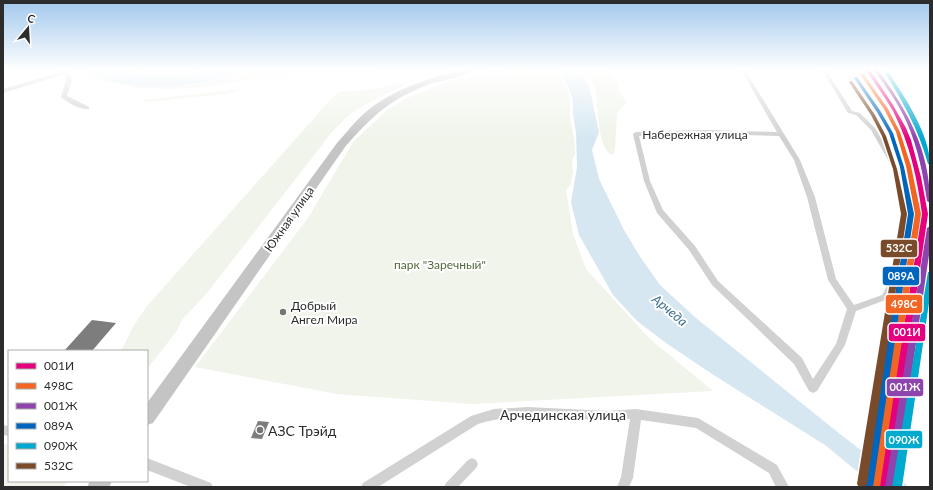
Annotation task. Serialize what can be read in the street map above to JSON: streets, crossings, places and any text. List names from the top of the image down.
{
  "streets": {
    "main road": ["Южная улица"],
    "street": ["Набережная улица", "Арчединская улица"]
  },
  "water": ["Арчеда"],
  "parks": ["парк \"Заречный\""],
  "places": ["Добрый Ангел Мира", "АЗС Трэйд"],
  "lines": [
    "transit line 001И",
    "transit line 498С",
    "transit line 001Ж",
    "transit line 089А",
    "transit line 090Ж",
    "transit line 532С"
  ],
  "legend": [
    "001И",
    "498С",
    "001Ж",
    "089А",
    "090Ж",
    "532С"
  ],
  "north": "top"
}
